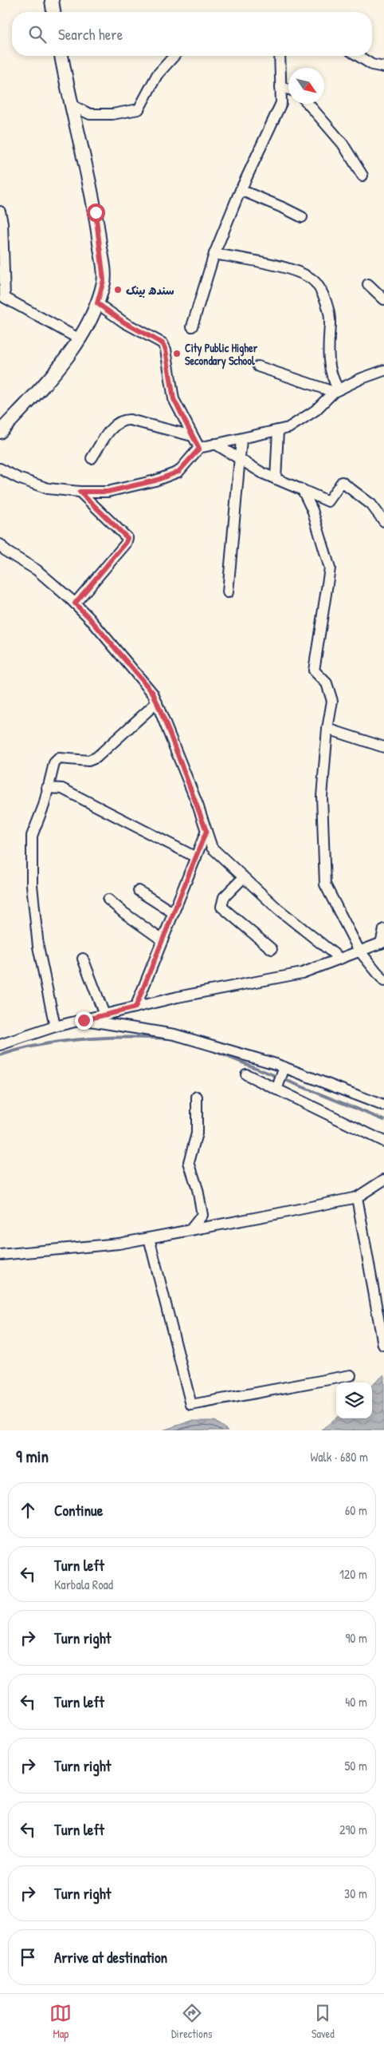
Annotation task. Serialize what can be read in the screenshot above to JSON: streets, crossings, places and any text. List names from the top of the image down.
{
  "places": ["سندھ بینک", "City Public Higher Secondary School"],
  "north": "bottom right",
  "page": {
    "search": "Search here",
    "heading": ["9 min", "Walk · 680 m"],
    "list": [
      ["Continue", "60 m"],
      ["Turn left", "Karbala Road", "120 m"],
      ["Turn right", "90 m"],
      ["Turn left", "40 m"],
      ["Turn right", "50 m"],
      ["Turn left", "290 m"],
      ["Turn right", "30 m"],
      "Arrive at destination"
    ],
    "nav": ["Map", "Directions", "Saved"]
  }
}
